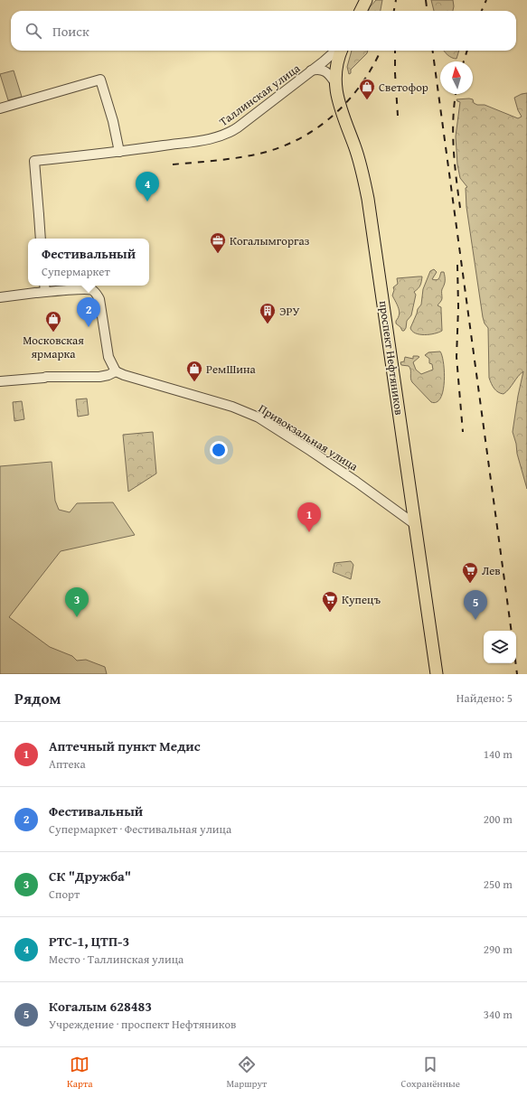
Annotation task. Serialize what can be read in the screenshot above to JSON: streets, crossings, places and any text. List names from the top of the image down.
{
  "streets": {
    "main road": ["проспект Нефтяников"],
    "street": ["Таллинская улица", "Привокзальная улица"]
  },
  "crossings": [
    ["Таллинская улица", "проспект Нефтяников"],
    ["проспект Нефтяников", "Привокзальная улица"]
  ],
  "places": {
    "shop": ["Светофор", "Московская ярмарка", "РемШина"],
    "office": ["Когалымгоргаз"],
    "building": ["ЭРУ"],
    "supermarket": ["Лев", "Купецъ"]
  },
  "north": "top",
  "page": {
    "search": "Поиск",
    "pins": [
      "4",
      "2",
      "1",
      "3",
      "5"
    ],
    "popup": ["Фестивальный", "Супермаркет"],
    "heading": ["Рядом", "Найдено: 5"],
    "list": [
      {
        "mark": "1",
        "name": "Аптечный пункт Медис",
        "note": "Аптека",
        "value": "140 m"
      },
      {
        "mark": "2",
        "name": "Фестивальный",
        "note": "Супермаркет · Фестивальная улица",
        "value": "200 m"
      },
      {
        "mark": "3",
        "name": "СК \"Дружба\"",
        "note": "Спорт",
        "value": "250 m"
      },
      {
        "mark": "4",
        "name": "РТС-1, ЦТП-3",
        "note": "Место · Таллинская улица",
        "value": "290 m"
      },
      {
        "mark": "5",
        "name": "Когалым 628483",
        "note": "Учреждение · проспект Нефтяников",
        "value": "340 m"
      }
    ],
    "nav": ["Карта", "Маршрут", "Сохранённые"]
  }
}
